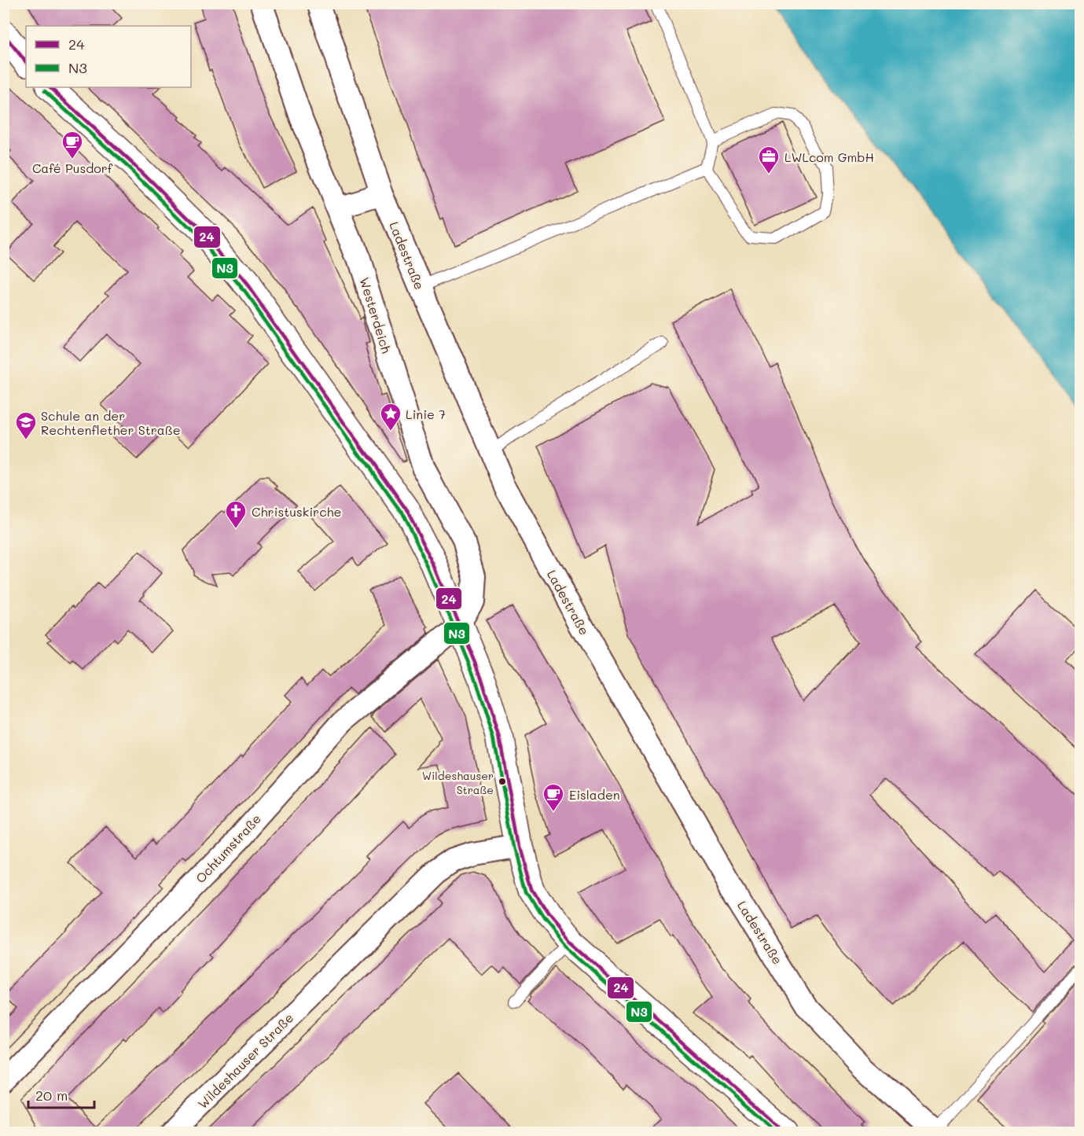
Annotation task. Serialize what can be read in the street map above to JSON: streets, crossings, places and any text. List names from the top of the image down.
{
  "streets": {
    "street": [
      "Ladestraße",
      "Westerdeich",
      "Ochtumstraße",
      "Wildeshauser Straße"
    ]
  },
  "crossings": [
    ["Westerdeich", "Ochtumstraße"]
  ],
  "places": {
    "cafe": ["Café Pusdorf", "Eisladen"],
    "office": ["LWLcom GmbH"],
    "place": ["Linie 7"],
    "school or university": ["Schule an der Rechtenflether Straße"],
    "church": ["Christuskirche"],
    "other": ["Wildeshauser Straße"]
  },
  "lines": ["transit line 24", "transit line N3"],
  "legend": ["24", "N3"],
  "scale_bar": "20 m"
}
